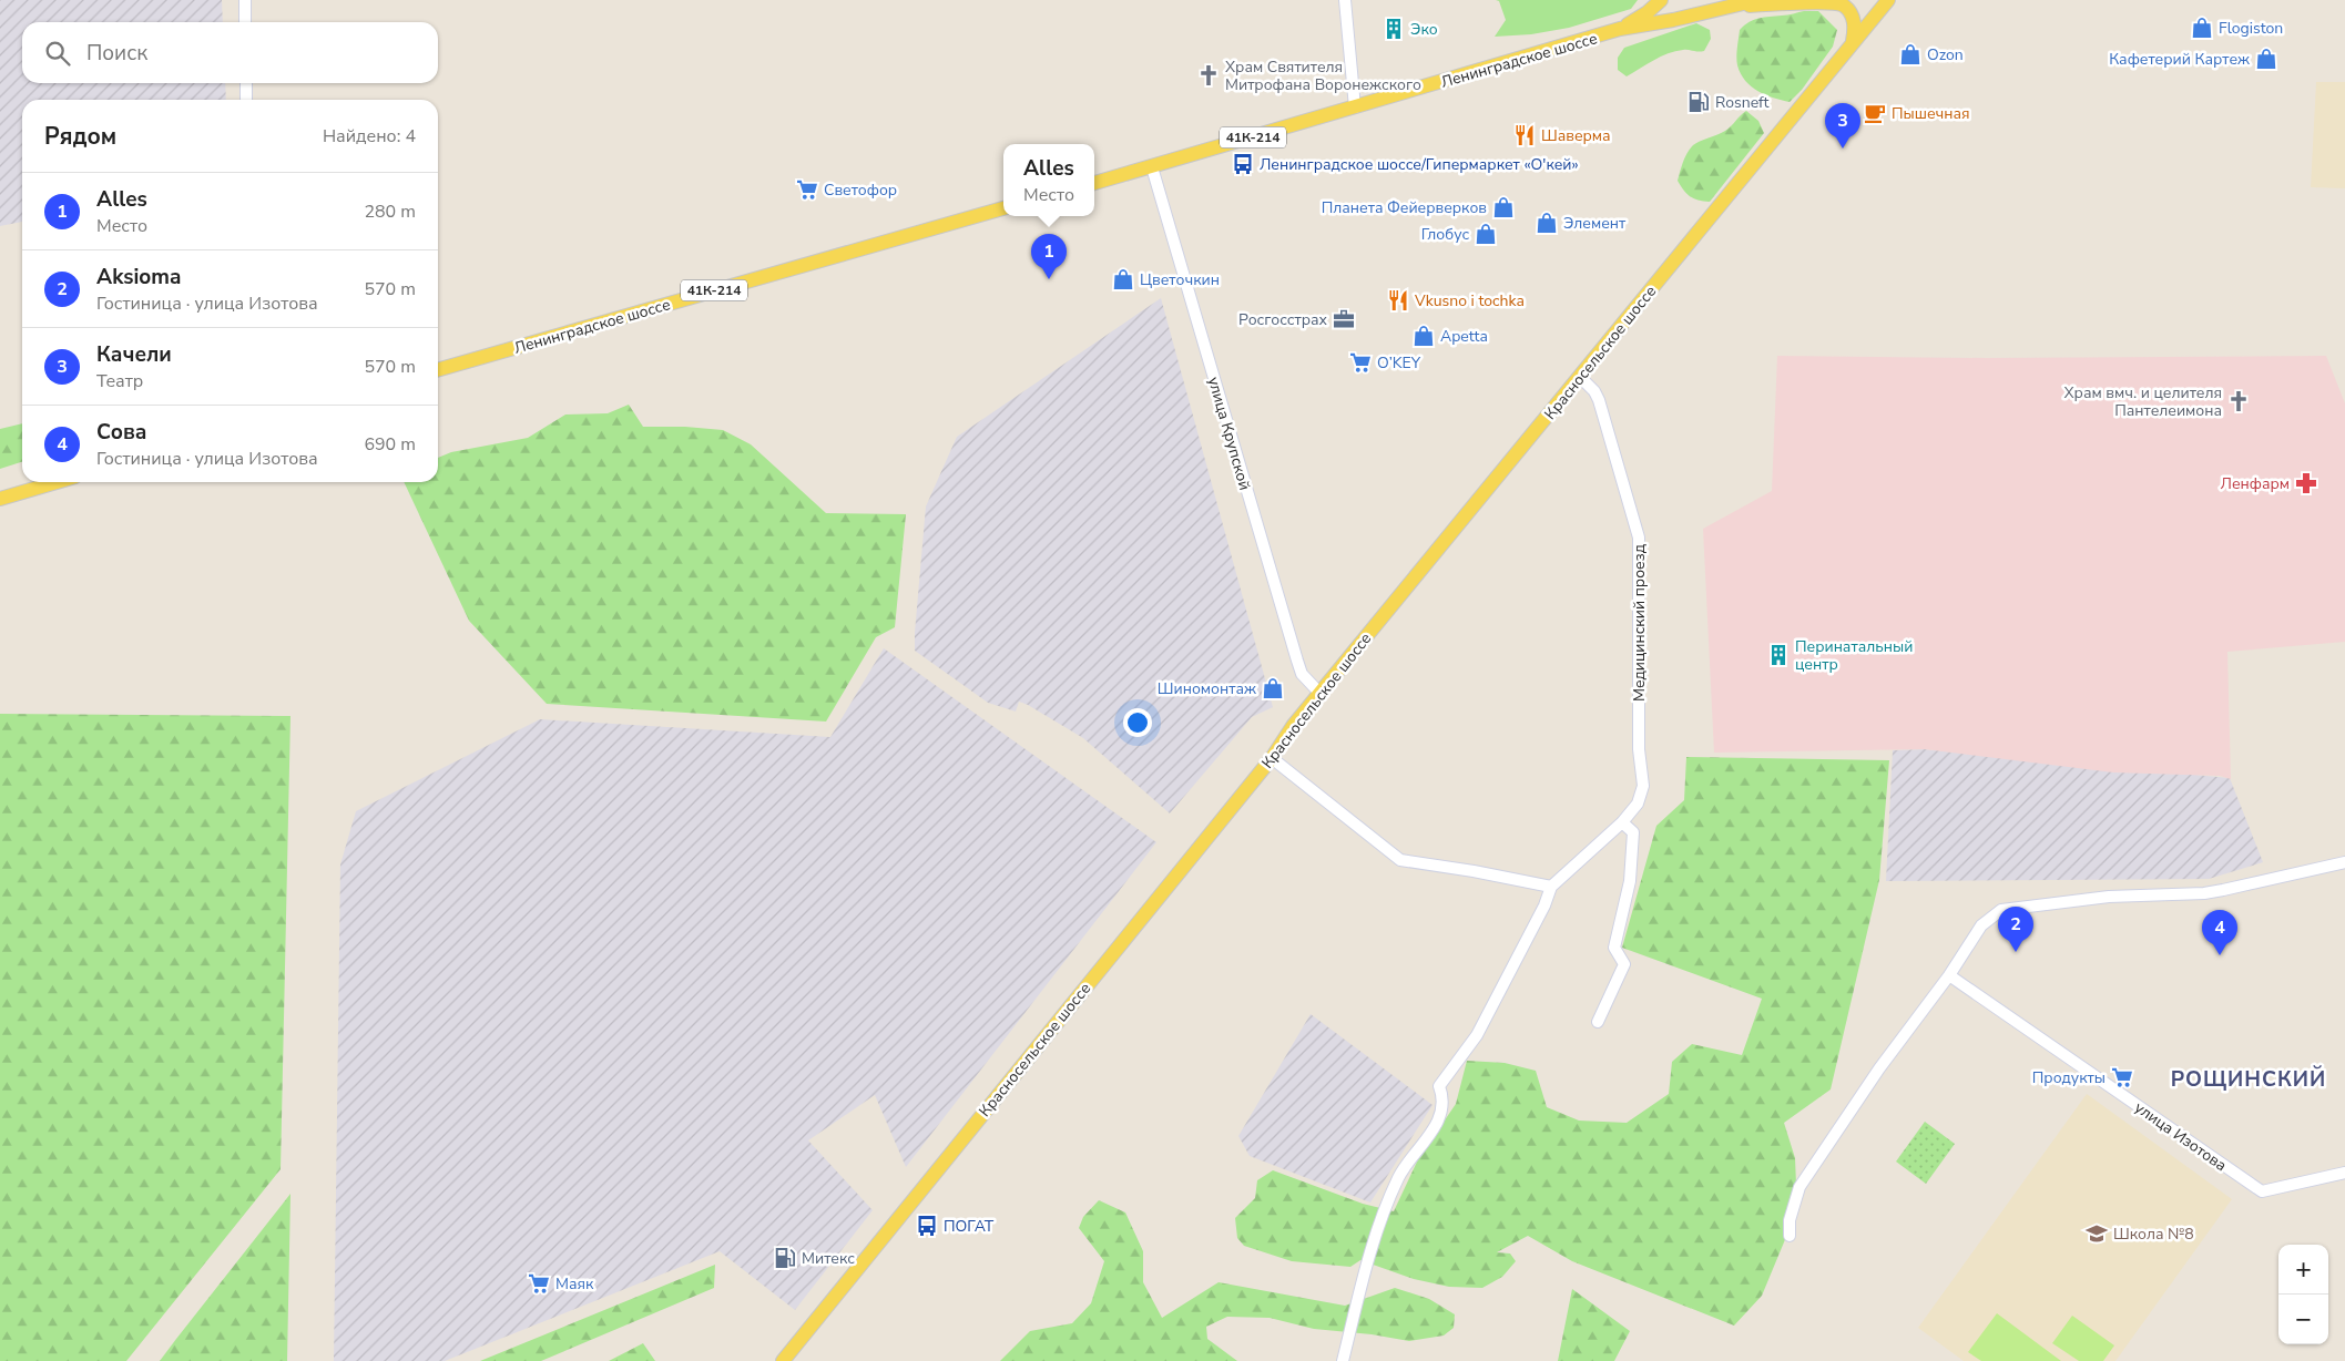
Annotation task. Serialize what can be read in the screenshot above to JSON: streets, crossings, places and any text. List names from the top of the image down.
{
  "streets": {
    "main road": ["Ленинградское шоссе", "41К-214", "Красносельское шоссе"],
    "street": ["улица Крупской", "Медицинский проезд", "улица Изотова"]
  },
  "crossings": [
    ["Ленинградское шоссе", "улица Крупской"],
    ["Красносельское шоссе", "улица Крупской"],
    ["Красносельское шоссе", "Медицинский проезд"]
  ],
  "districts": ["РОЩИНСКИЙ"],
  "places": {
    "shop": [
      "Flogiston",
      "Ozon",
      "Кафетерий Картеж",
      "Планета Фейерверков",
      "Элемент",
      "Глобус",
      "Цветочкин",
      "Apetta",
      "Шиномонтаж"
    ],
    "building": ["Эко", "Перинатальный центр"],
    "church": ["Храм Святителя Митрофана Воронежского", "Храм вмч. и целителя Пантелеимона"],
    "fuel station": ["Rosneft", "Митекс"],
    "cafe": ["Пышечная"],
    "restaurant": ["Шаверма", "Vkusno i tochka"],
    "bus stop": ["Ленинградское шоссе/Гипермаркет «О'кей»", "ПОГАТ"],
    "supermarket": [
      "Светофор",
      "O’KEY",
      "Продукты",
      "Маяк"
    ],
    "office": ["Росгосстрах"],
    "pharmacy": ["Ленфарм"],
    "school or university": ["Школа №8"]
  },
  "page": {
    "search": "Поиск",
    "heading": ["Рядом", "Найдено: 4"],
    "pins": [
      "3",
      "1",
      "2",
      "4"
    ],
    "popup": ["Alles", "Место"],
    "list": [
      {
        "mark": "1",
        "name": "Alles",
        "note": "Место",
        "value": "280 m"
      },
      {
        "mark": "2",
        "name": "Aksioma",
        "note": "Гостиница · улица Изотова",
        "value": "570 m"
      },
      {
        "mark": "3",
        "name": "Качели",
        "note": "Театр",
        "value": "570 m"
      },
      {
        "mark": "4",
        "name": "Сова",
        "note": "Гостиница · улица Изотова",
        "value": "690 m"
      }
    ],
    "map_buttons": ["+", "−"]
  }
}
